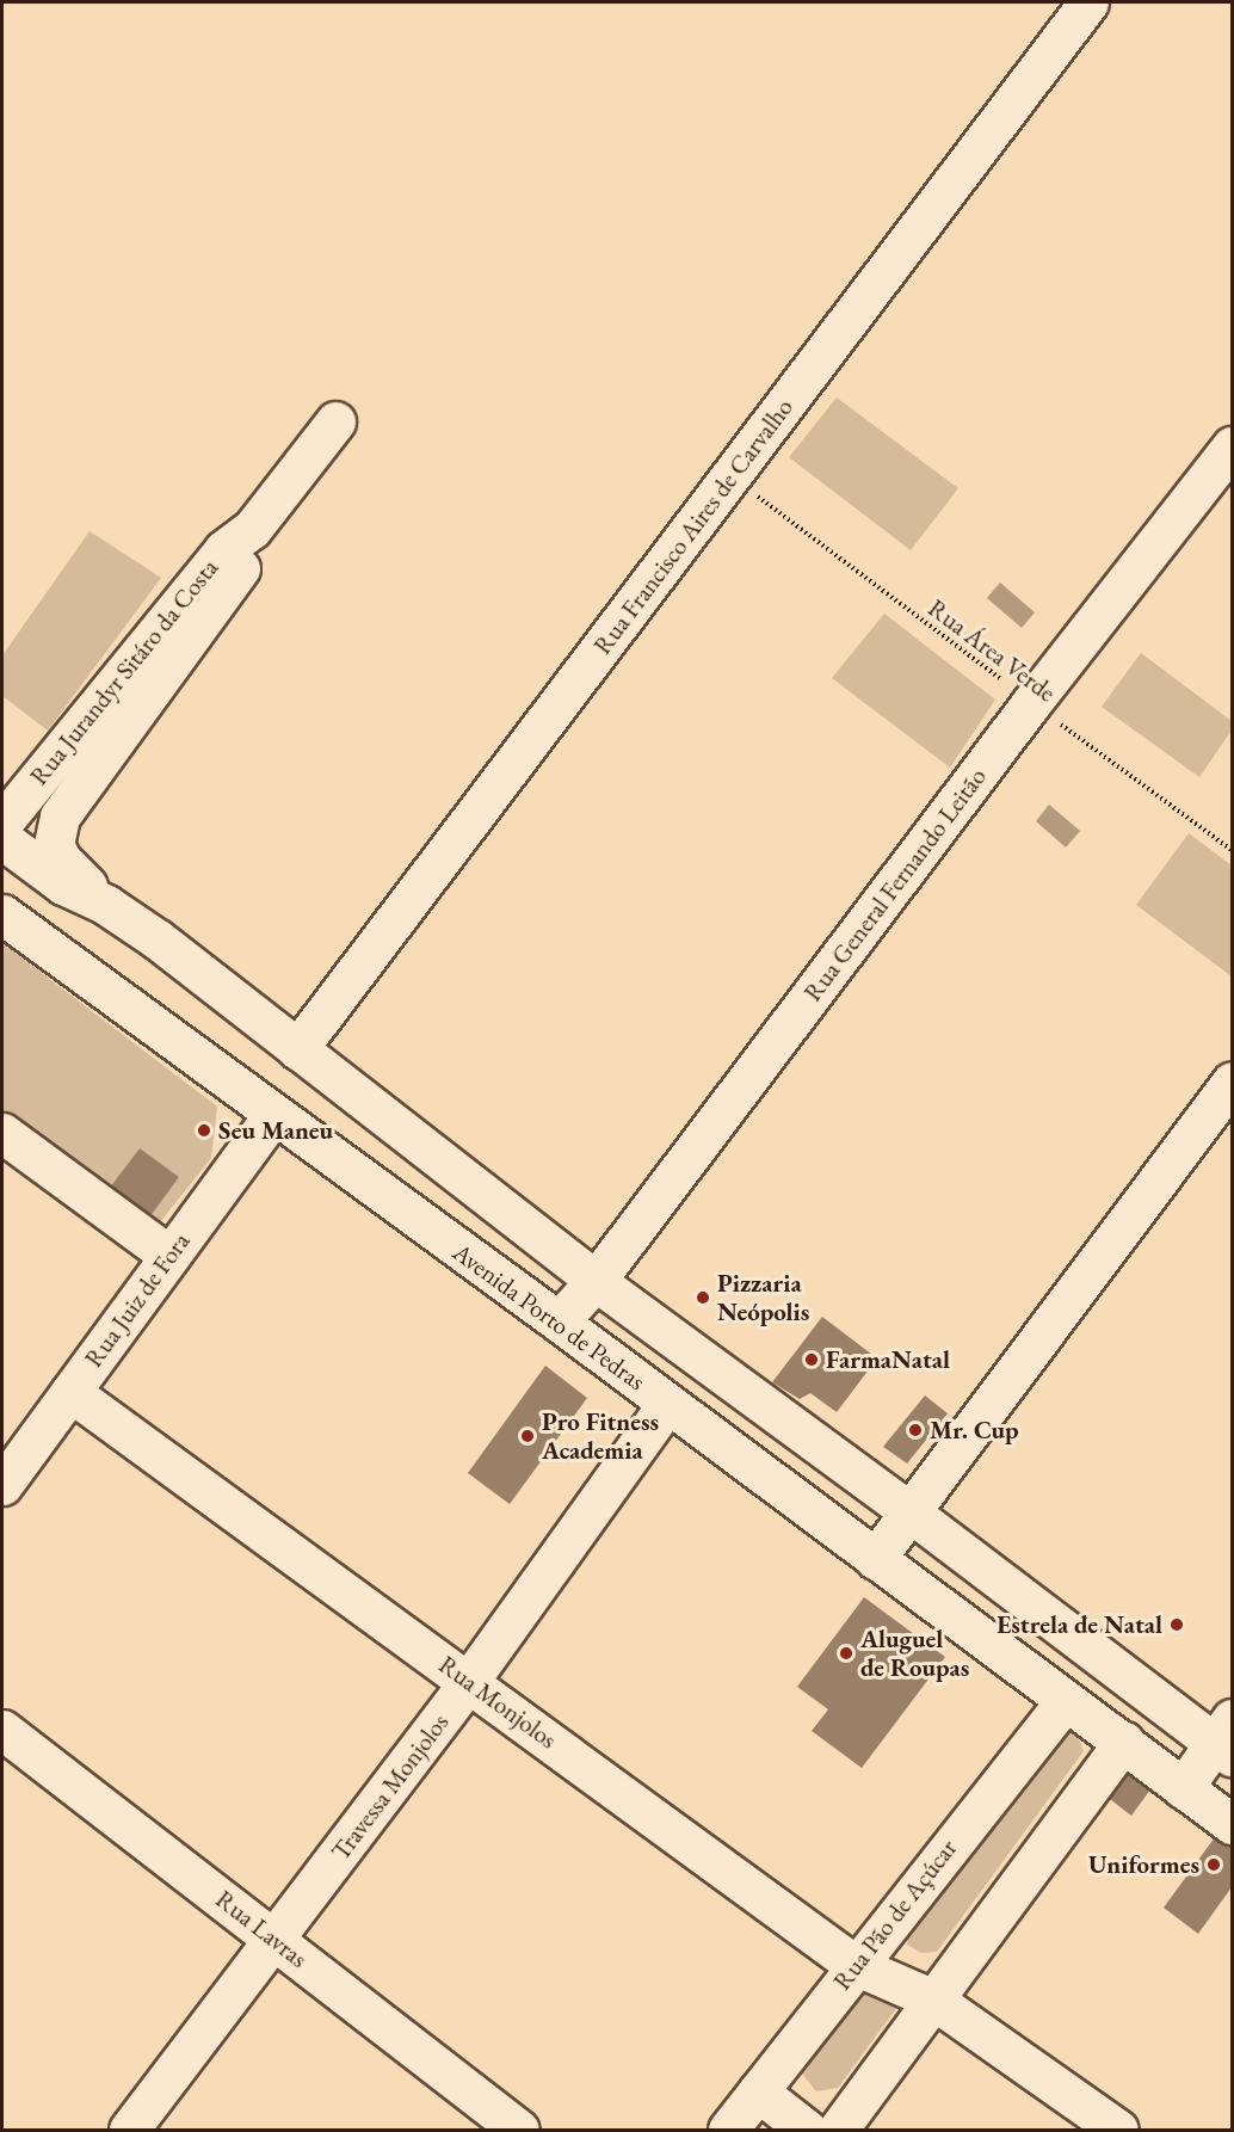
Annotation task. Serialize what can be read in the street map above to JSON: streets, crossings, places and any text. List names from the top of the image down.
{
  "streets": {
    "street": [
      "Rua Francisco Aires de Carvalho",
      "Rua Jurandyr Sitáro da Costa",
      "Rua General Fernando Leitão",
      "Rua Juiz de Fora",
      "Avenida Porto de Pedras",
      "Rua Monjolos",
      "Travessa Monjolos",
      "Rua Pão de Açúcar",
      "Rua Lavras"
    ],
    "path": ["Rua Área Verde"]
  },
  "crossings": [
    ["Rua Francisco Aires de Carvalho", "Rua Área Verde"],
    ["Rua Área Verde", "Rua General Fernando Leitão"],
    ["Rua General Fernando Leitão", "Avenida Porto de Pedras"],
    ["Rua Juiz de Fora", "Avenida Porto de Pedras"],
    ["Rua Juiz de Fora", "Rua Monjolos"],
    ["Avenida Porto de Pedras", "Travessa Monjolos"],
    ["Avenida Porto de Pedras", "Rua Pão de Açúcar"],
    ["Rua Monjolos", "Travessa Monjolos"],
    ["Rua Monjolos", "Rua Pão de Açúcar"],
    ["Travessa Monjolos", "Rua Lavras"]
  ],
  "places": [
    "Seu Maneu",
    "Pizzaria Neópolis",
    "FarmaNatal",
    "Mr. Cup",
    "Pro Fitness Academia",
    "Estrela de Natal",
    "Aluguel de Roupas",
    "Uniformes"
  ]
}
